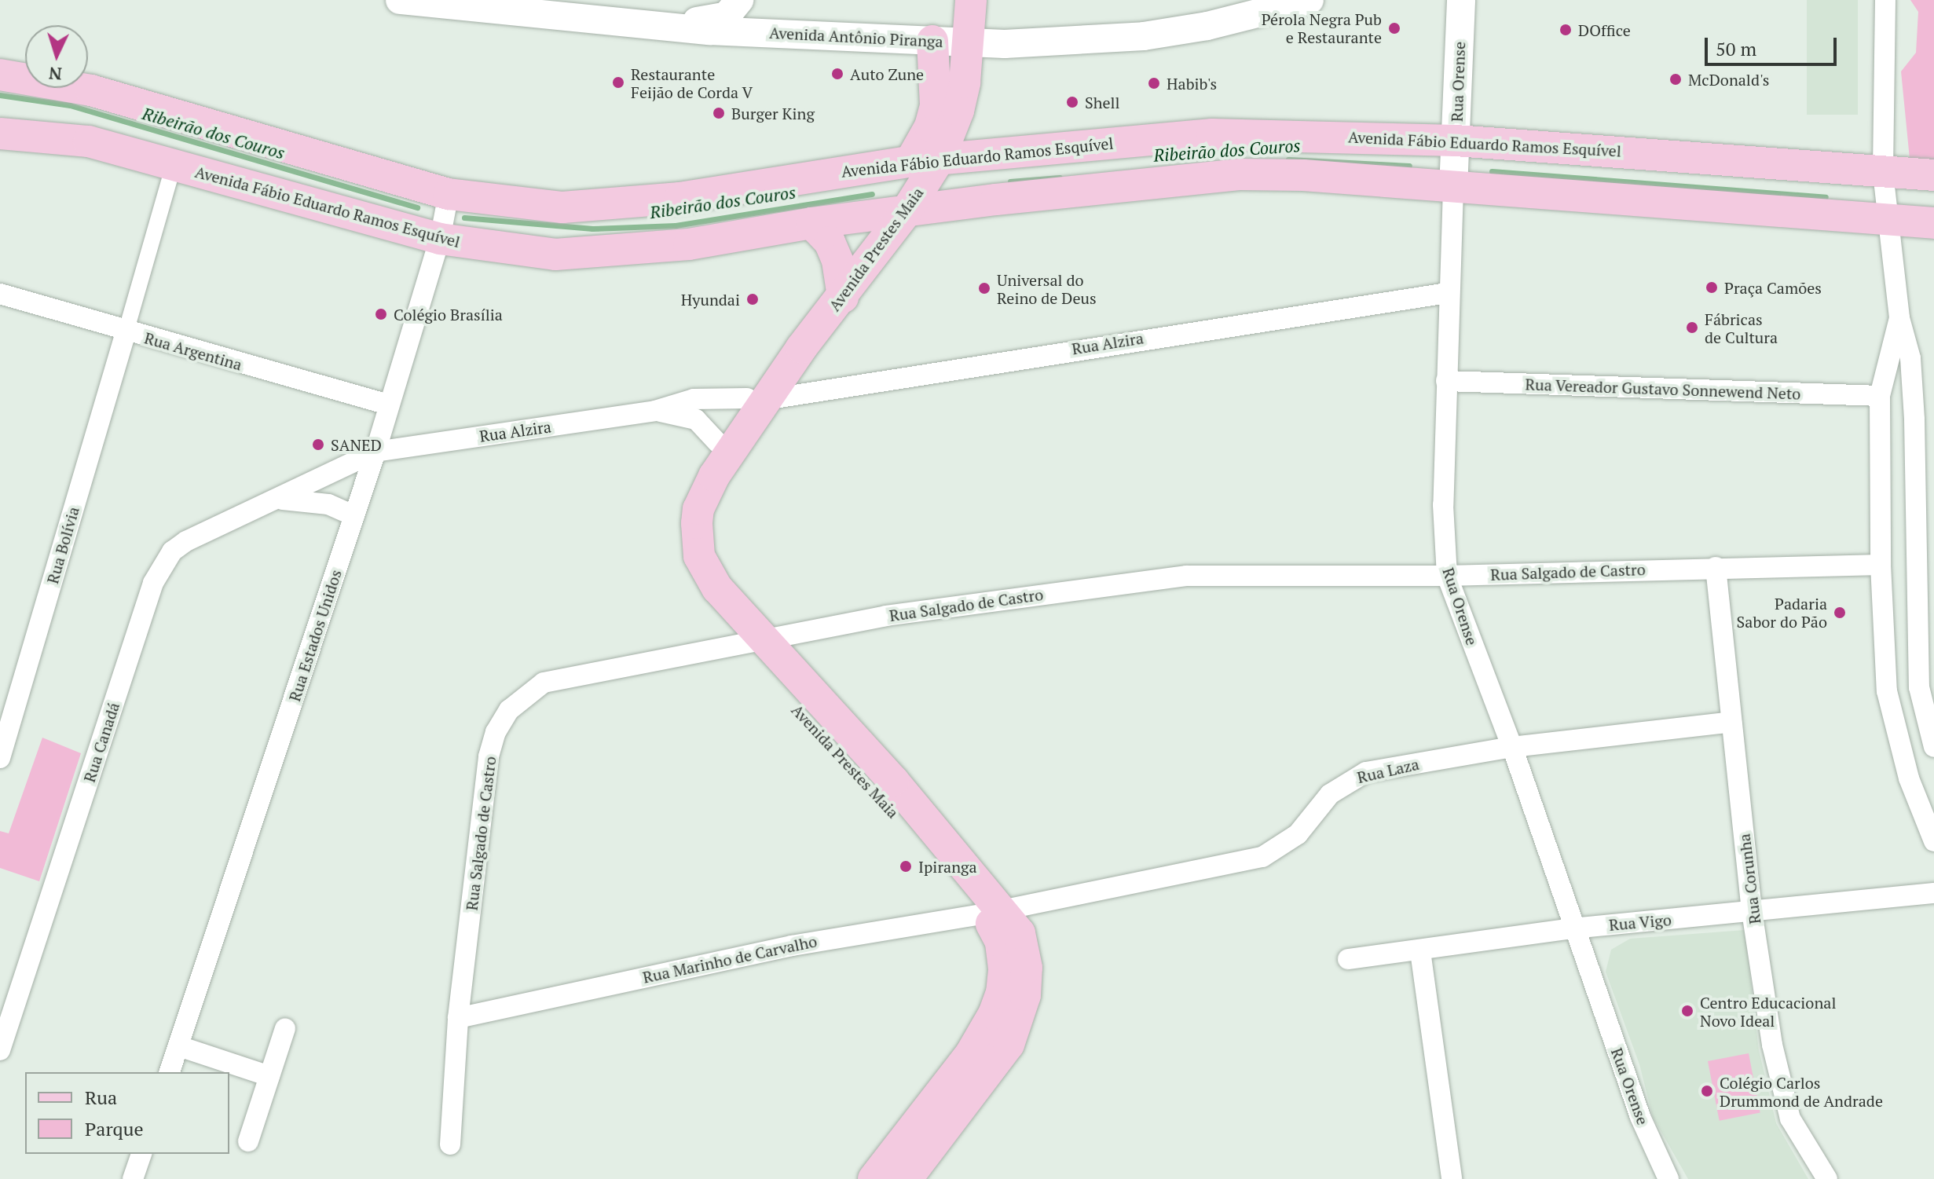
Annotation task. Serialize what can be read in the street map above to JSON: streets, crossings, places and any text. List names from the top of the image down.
{
  "streets": {
    "main road": [
      "Avenida Antônio Piranga",
      "Rua Orense",
      "Avenida Fábio Eduardo Ramos Esquível",
      "Avenida Prestes Maia"
    ],
    "street": [
      "Rua Alzira",
      "Rua Argentina",
      "Rua Vereador Gustavo Sonnewend Neto",
      "Rua Bolívia",
      "Rua Salgado de Castro",
      "Rua Estados Unidos",
      "Rua Canadá",
      "Rua Laza",
      "Rua Corunha",
      "Rua Vigo",
      "Rua Marinho de Carvalho"
    ]
  },
  "crossings": [
    ["Avenida Antônio Piranga", "Avenida Prestes Maia"],
    ["Rua Orense", "Avenida Fábio Eduardo Ramos Esquível"],
    ["Rua Orense", "Rua Alzira"],
    ["Rua Orense", "Rua Vereador Gustavo Sonnewend Neto"],
    ["Rua Orense", "Rua Salgado de Castro"],
    ["Rua Orense", "Rua Laza"],
    ["Rua Orense", "Rua Vigo"],
    ["Avenida Fábio Eduardo Ramos Esquível", "Avenida Prestes Maia"],
    ["Avenida Fábio Eduardo Ramos Esquível", "Rua Estados Unidos"],
    ["Avenida Prestes Maia", "Rua Alzira"],
    ["Avenida Prestes Maia", "Rua Salgado de Castro"],
    ["Avenida Prestes Maia", "Rua Laza"],
    ["Avenida Prestes Maia", "Rua Marinho de Carvalho"],
    ["Rua Alzira", "Rua Estados Unidos"],
    ["Rua Alzira", "Rua Canadá"],
    ["Rua Argentina", "Rua Bolívia"],
    ["Rua Argentina", "Rua Estados Unidos"],
    ["Rua Salgado de Castro", "Rua Corunha"],
    ["Rua Salgado de Castro", "Rua Marinho de Carvalho"],
    ["Rua Estados Unidos", "Rua Canadá"],
    ["Rua Laza", "Rua Corunha"],
    ["Rua Laza", "Rua Marinho de Carvalho"],
    ["Rua Corunha", "Rua Vigo"]
  ],
  "water": ["Ribeirão dos Couros"],
  "places": [
    "Pérola Negra Pub e Restaurante",
    "DOffice",
    "Auto Zune",
    "McDonald's",
    "Restaurante Feijão de Corda V",
    "Habib's",
    "Shell",
    "Burger King",
    "Praça Camões",
    "Universal do Reino de Deus",
    "Hyundai",
    "Colégio Brasília",
    "Fábricas de Cultura",
    "SANED",
    "Padaria Sabor do Pão",
    "Ipiranga",
    "Centro Educacional Novo Ideal",
    "Colégio Carlos Drummond de Andrade"
  ],
  "legend": ["Rua", "Parque"],
  "scale_bar": "50 m",
  "north": "bottom"
}
